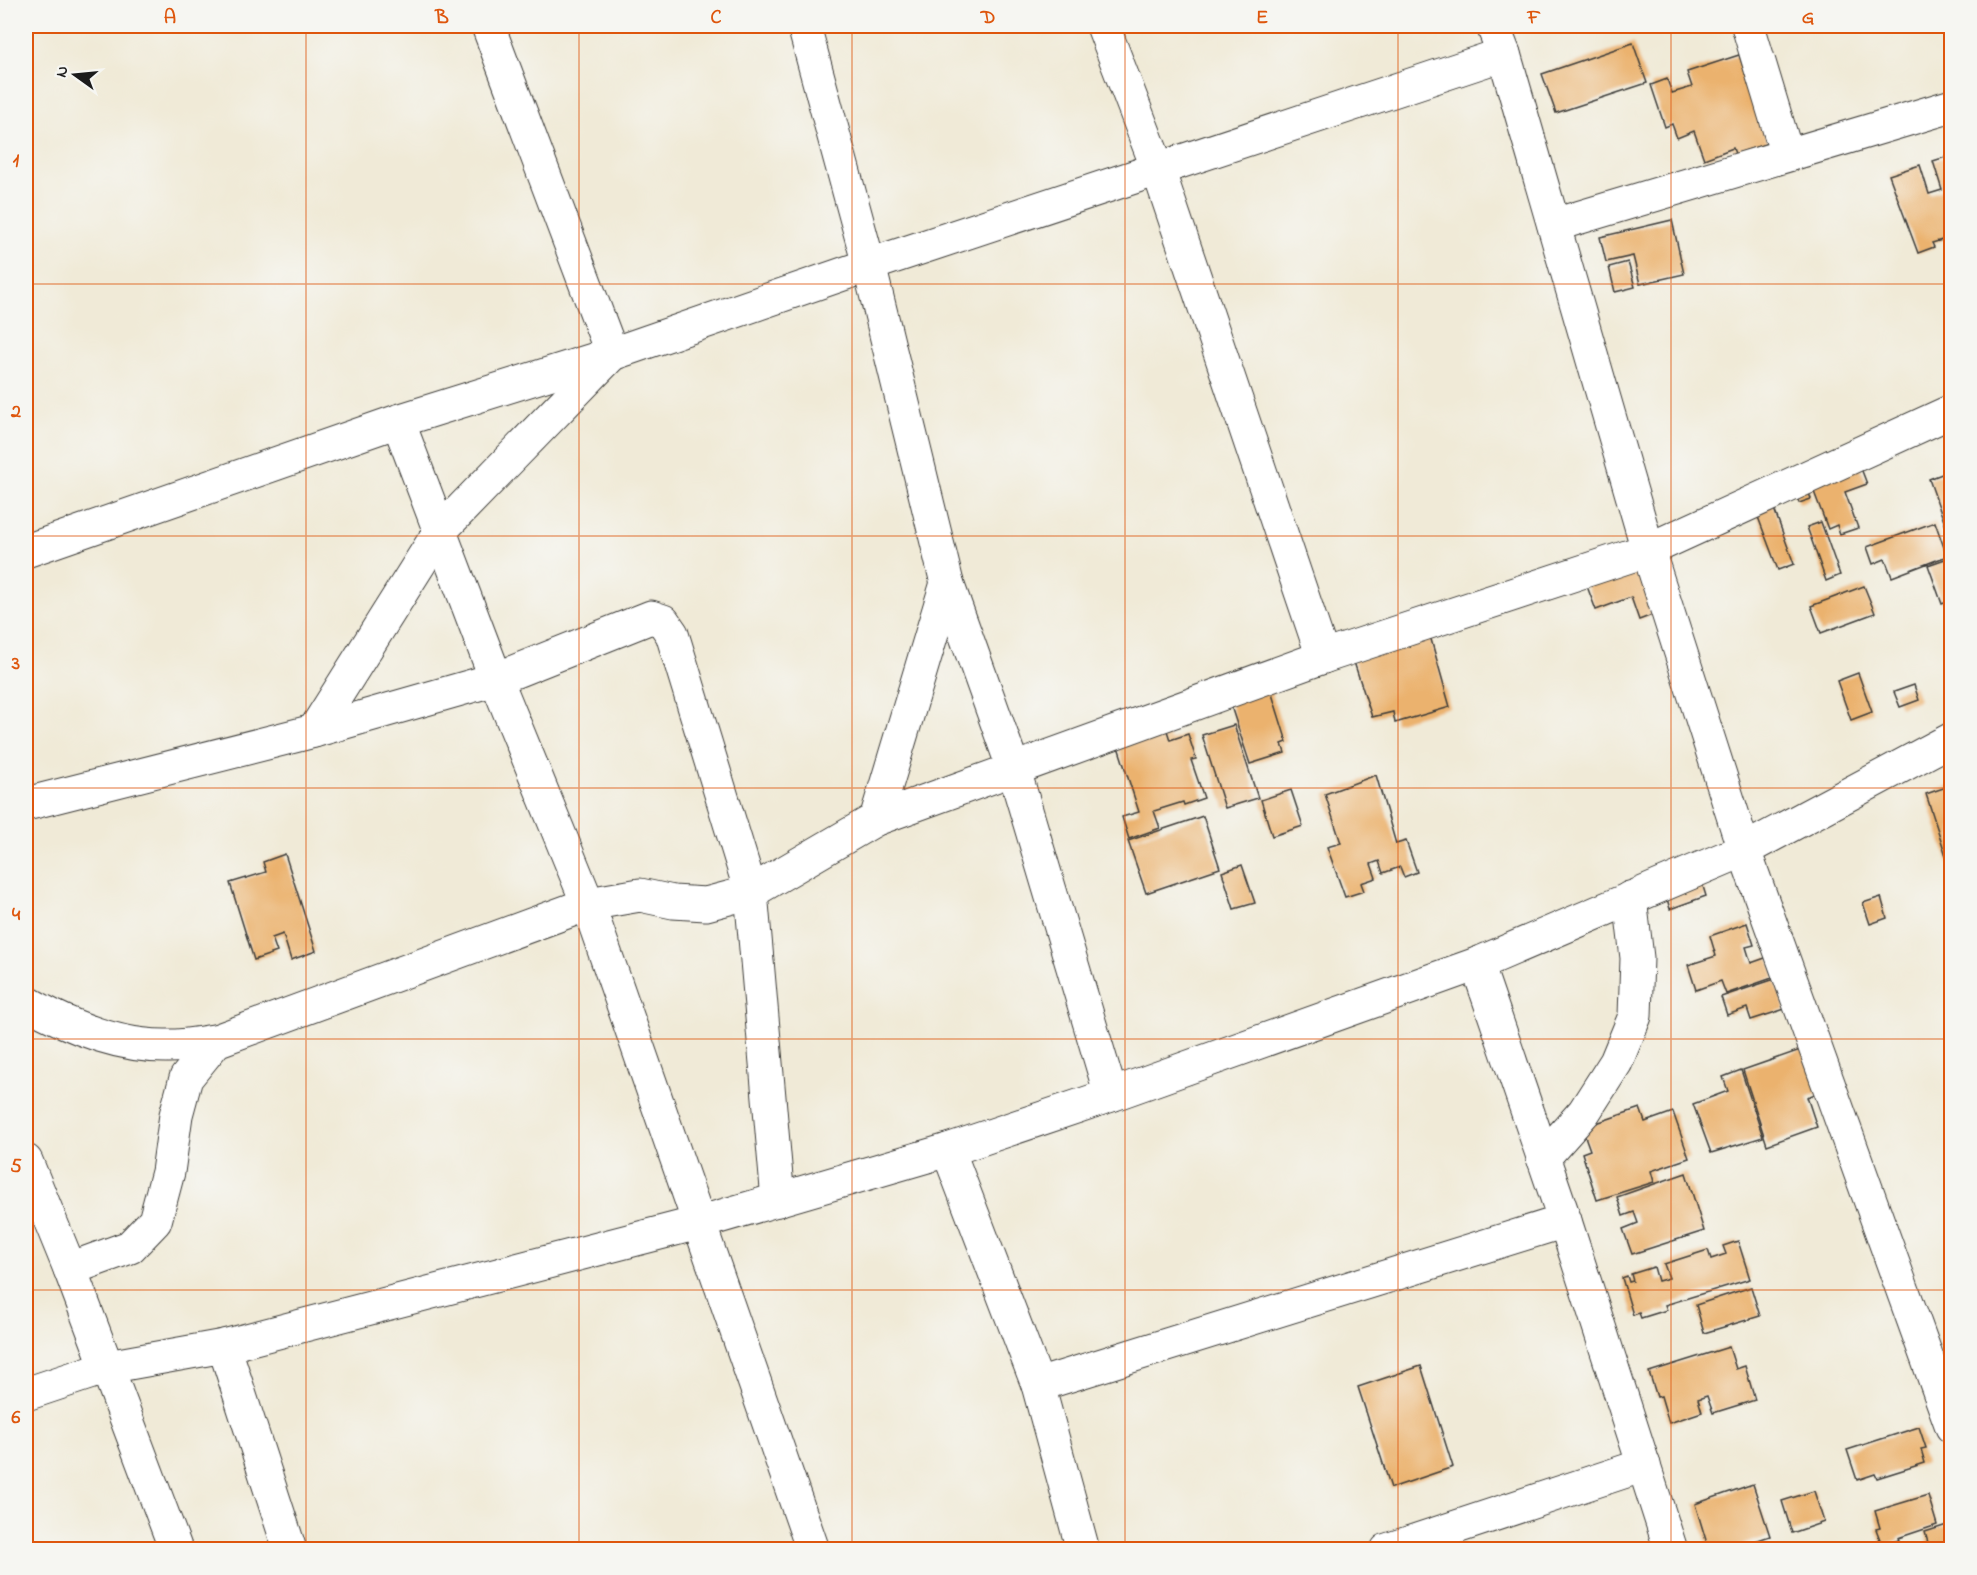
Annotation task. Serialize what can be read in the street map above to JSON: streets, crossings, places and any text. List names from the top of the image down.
{
  "north": "left",
  "grid": {
    "columns": [
      "A",
      "B",
      "C",
      "D",
      "E",
      "F",
      "G"
    ],
    "rows": [
      "1",
      "2",
      "3",
      "4",
      "5",
      "6"
    ]
  }
}
